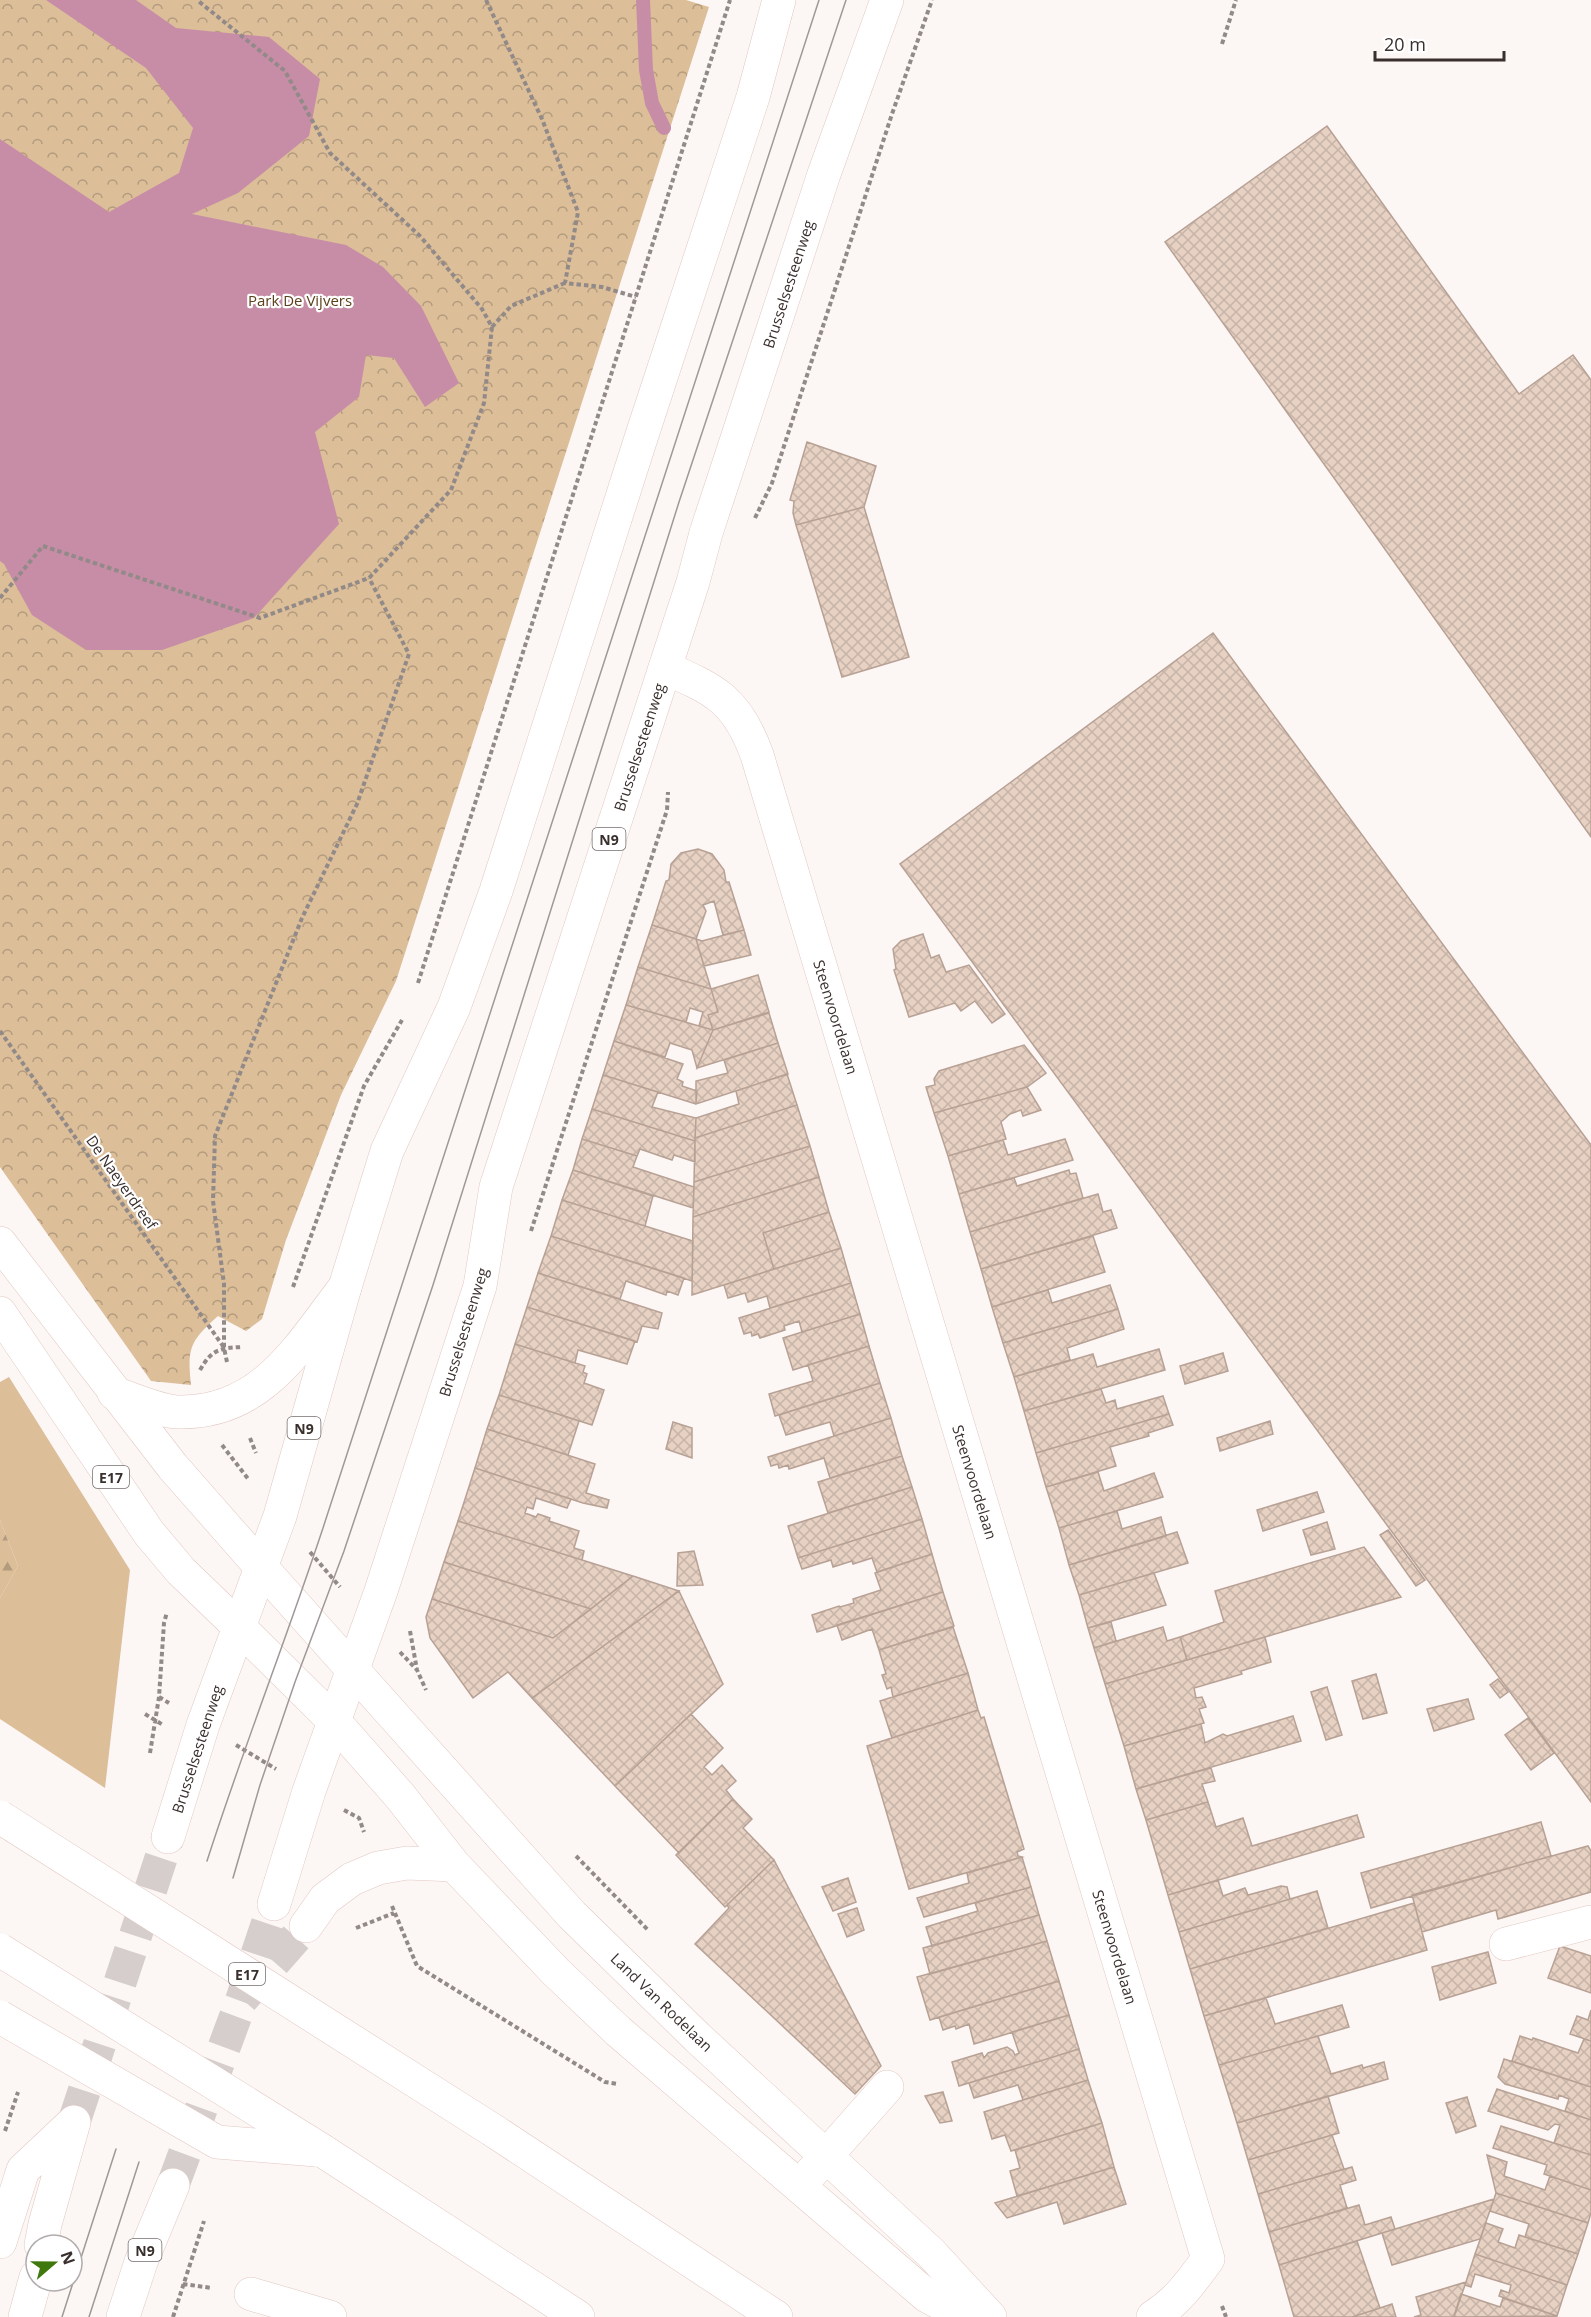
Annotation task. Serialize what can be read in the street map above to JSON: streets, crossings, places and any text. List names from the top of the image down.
{
  "streets": {
    "main road": [
      "Brusselsesteenweg",
      "N9",
      "Steenvoordelaan",
      "E17",
      "Land Van Rodelaan"
    ],
    "path": ["De Naeyerdreef"]
  },
  "crossings": [
    ["Brusselsesteenweg", "N9"],
    ["Brusselsesteenweg", "Steenvoordelaan"],
    ["Brusselsesteenweg", "E17"],
    ["Brusselsesteenweg", "Land Van Rodelaan"]
  ],
  "parks": ["Park De Vijvers"],
  "scale_bar": "20 m",
  "north": "right"
}
